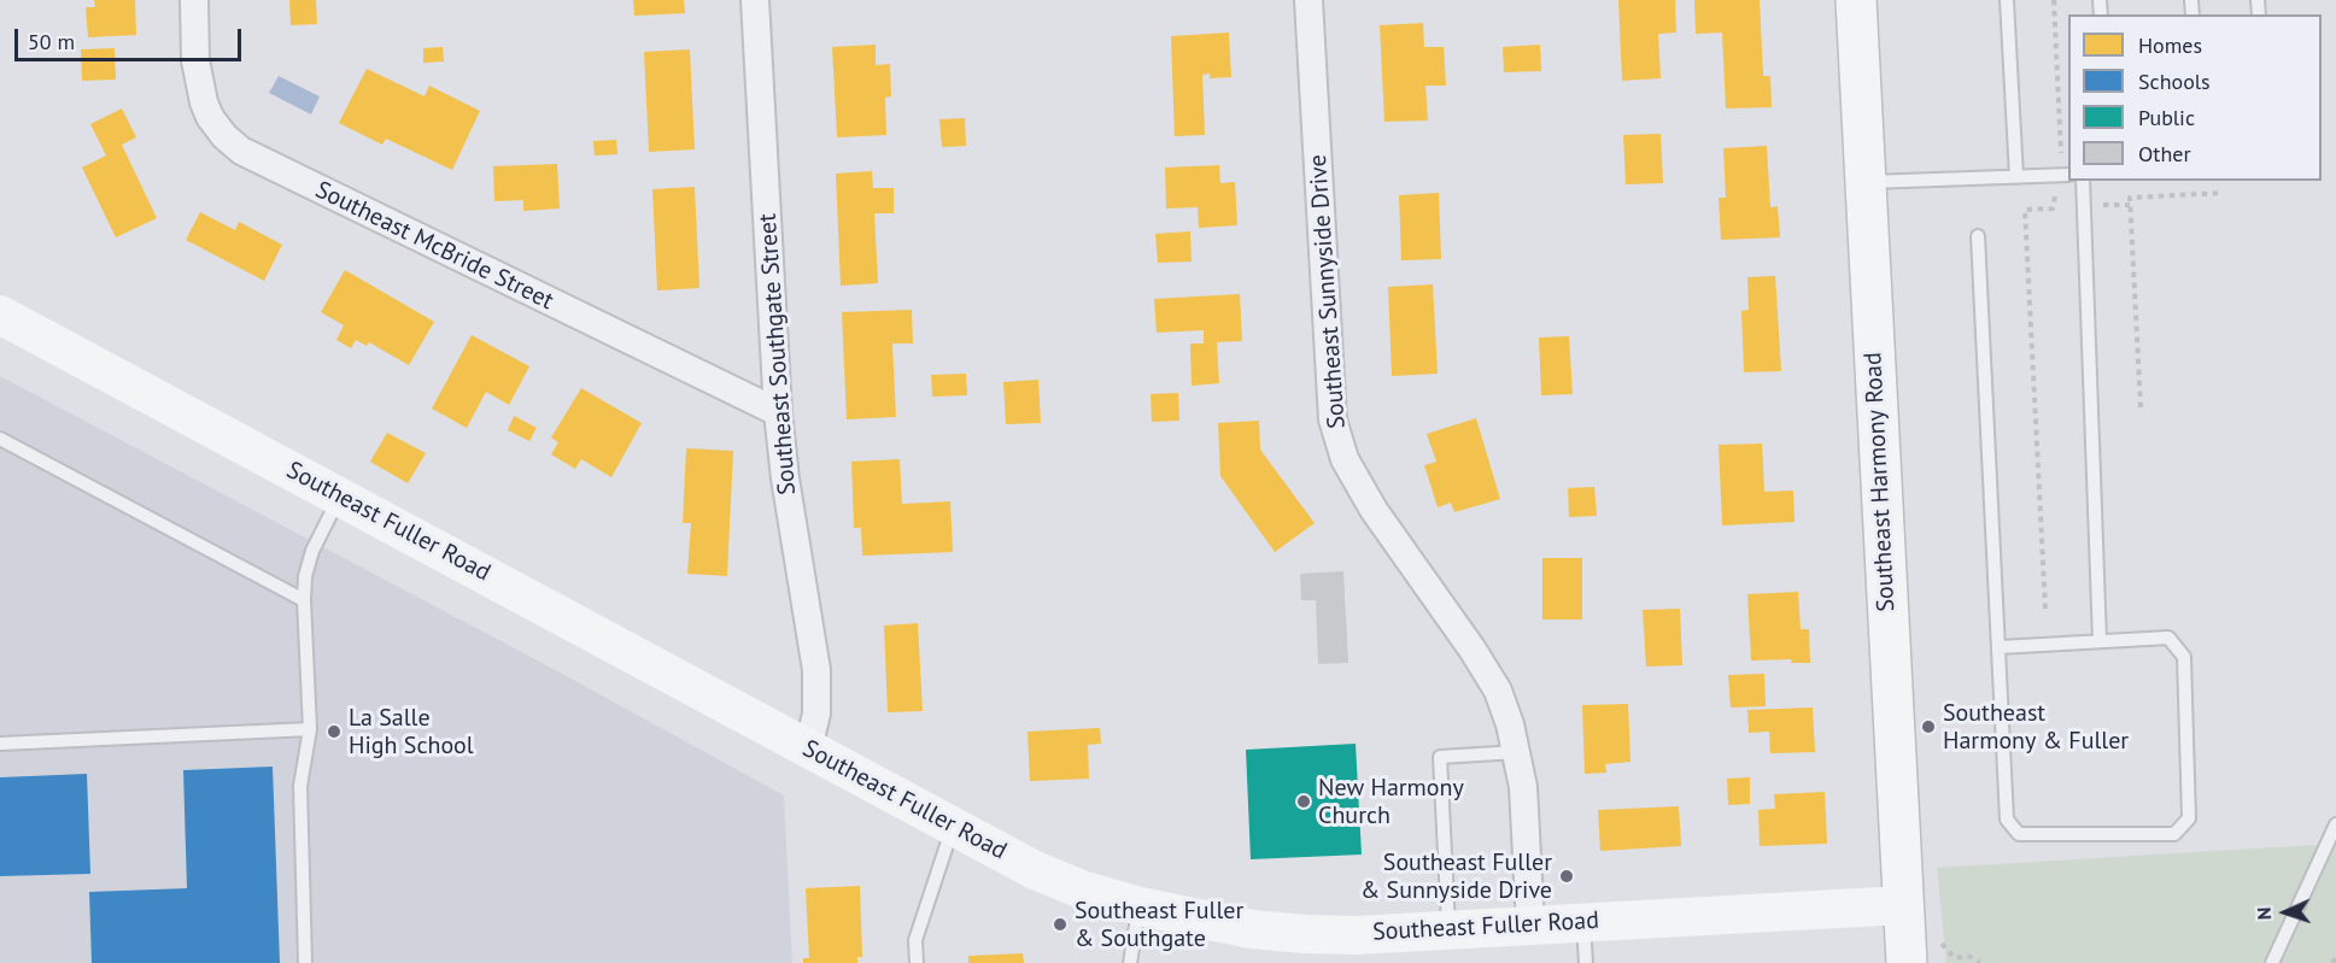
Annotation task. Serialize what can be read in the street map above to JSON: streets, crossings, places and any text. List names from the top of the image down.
{
  "streets": {
    "main road": ["Southeast Harmony Road"],
    "street": [
      "Southeast McBride Street",
      "Southeast Sunnyside Drive",
      "Southeast Southgate Street",
      "Southeast Fuller Road"
    ]
  },
  "crossings": [
    ["Southeast McBride Street", "Southeast Southgate Street"],
    ["Southeast Sunnyside Drive", "Southeast Fuller Road"],
    ["Southeast Southgate Street", "Southeast Fuller Road"],
    ["Southeast Harmony Road", "Southeast Fuller Road"]
  ],
  "places": [
    "Southeast Harmony & Fuller",
    "La Salle High School",
    "New Harmony Church",
    "Southeast Fuller & Sunnyside Drive",
    "Southeast Fuller & Southgate"
  ],
  "legend": [
    "Homes",
    "Schools",
    "Public",
    "Other"
  ],
  "scale_bar": "50 m",
  "north": "left"
}
